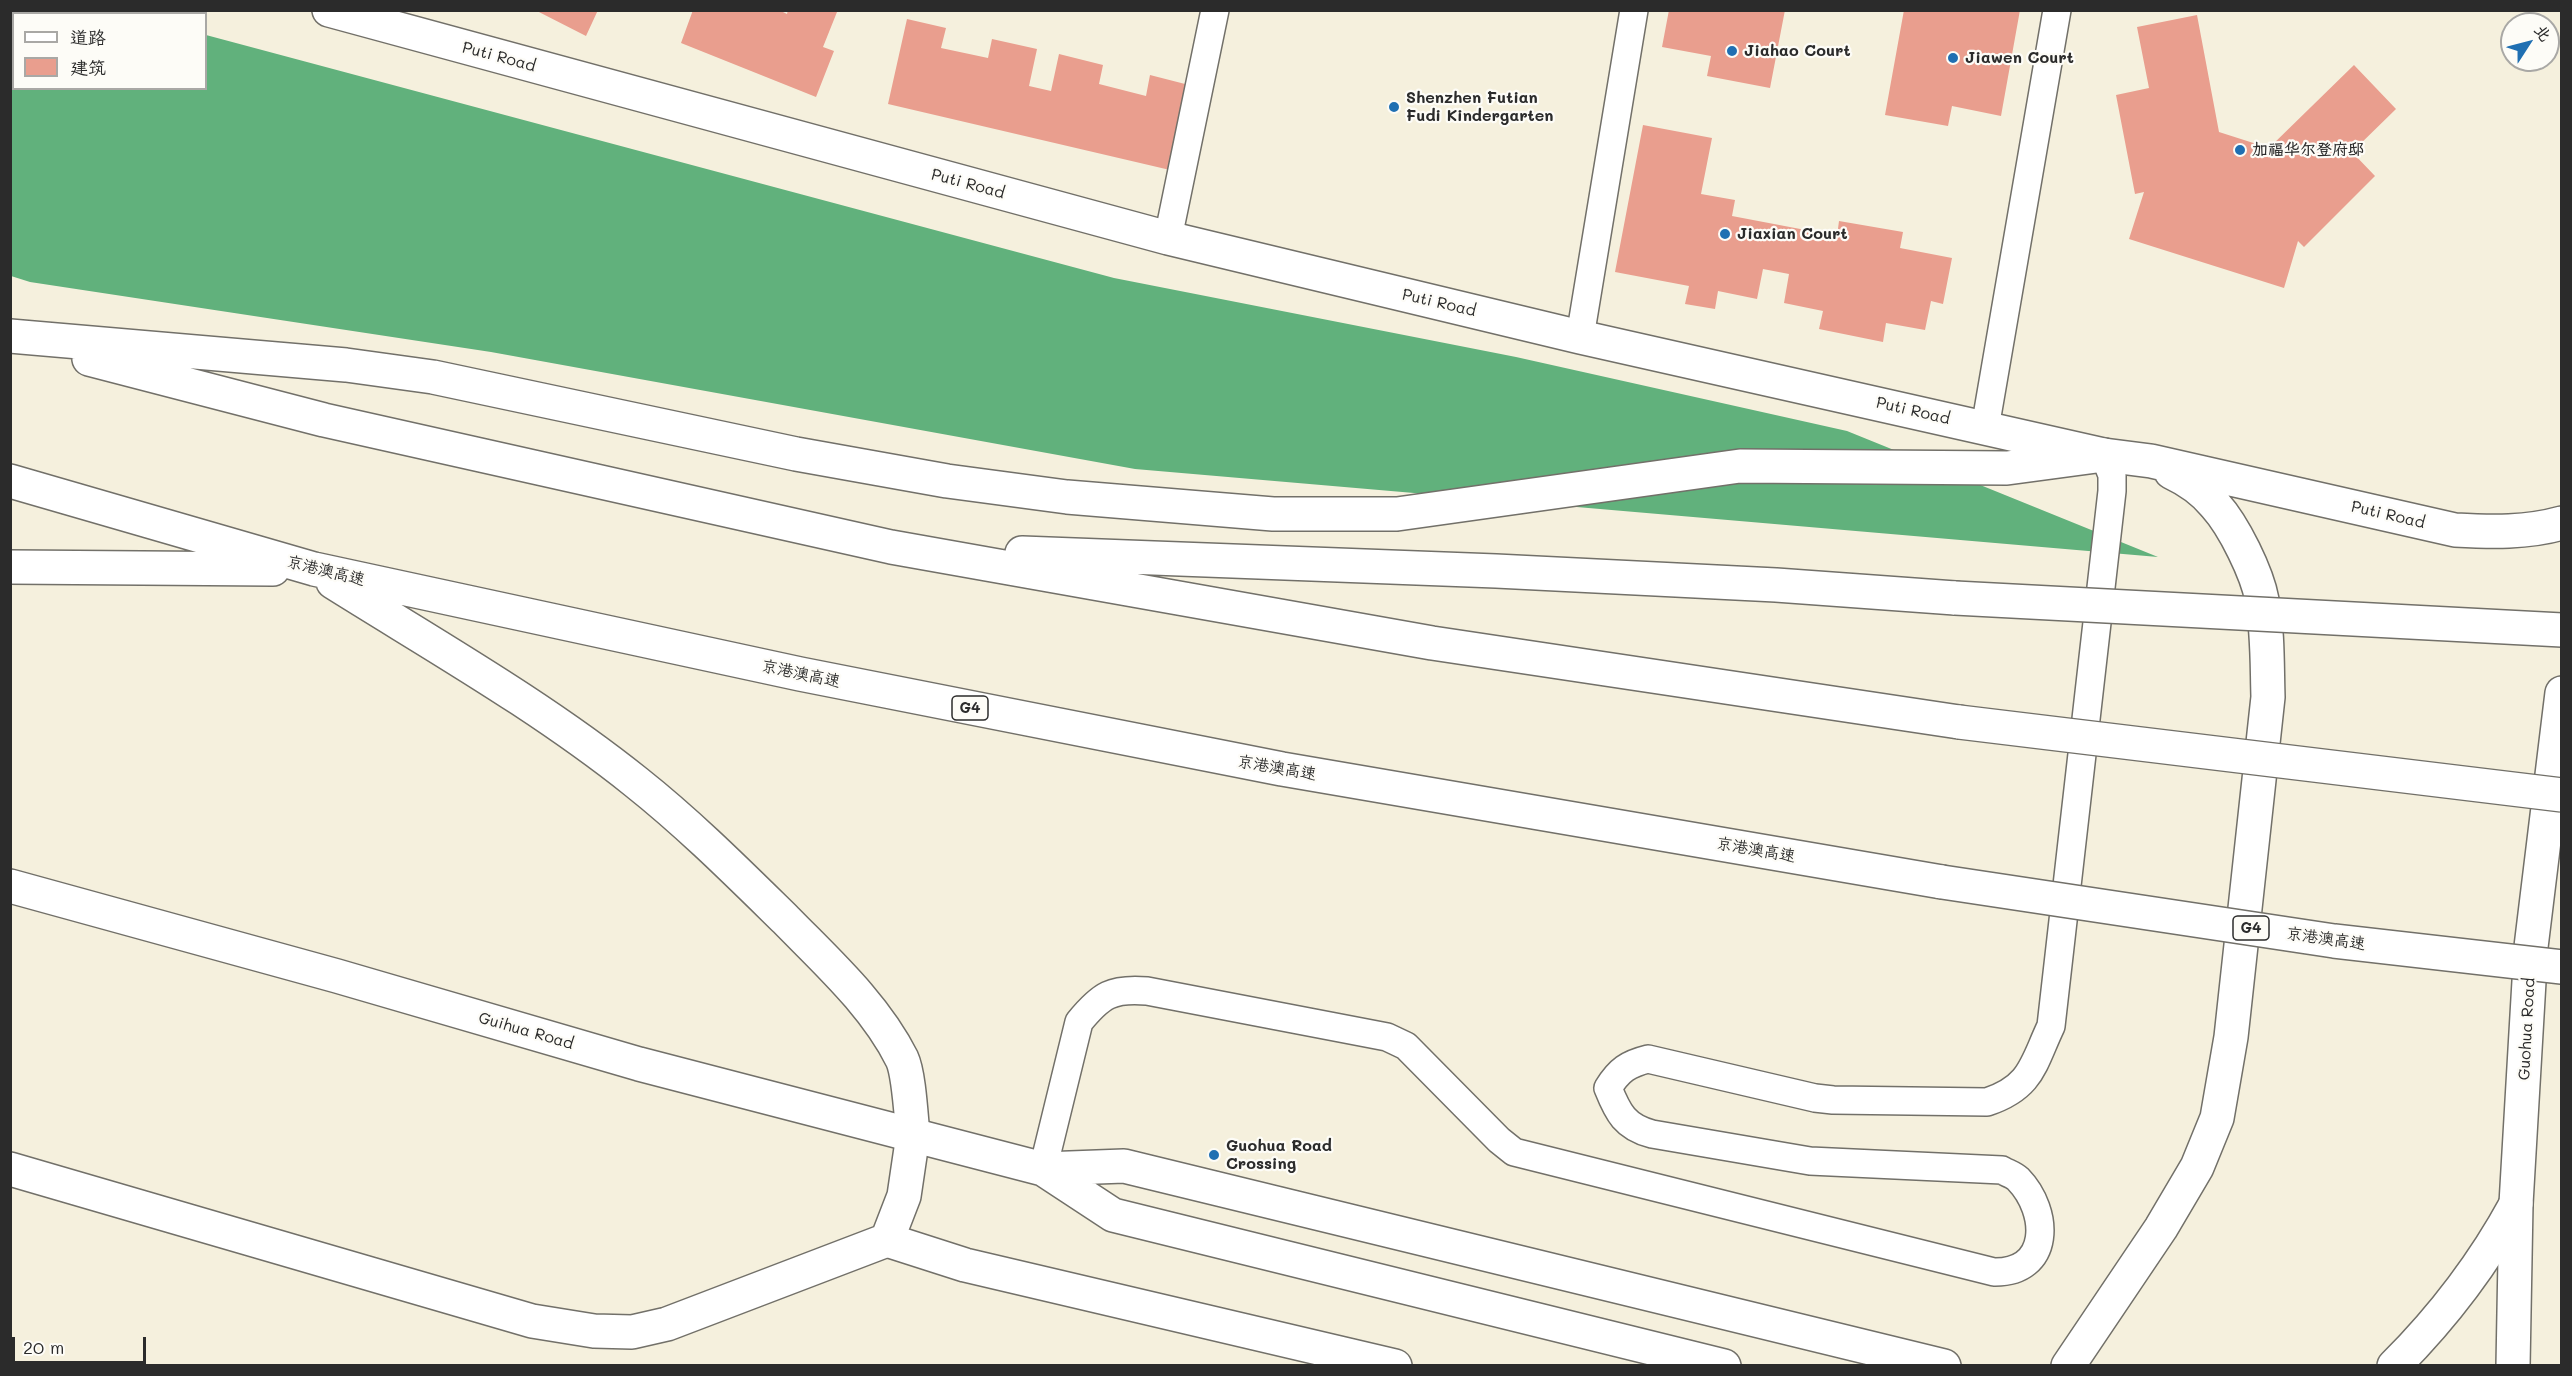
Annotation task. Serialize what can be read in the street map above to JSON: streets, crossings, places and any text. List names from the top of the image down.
{
  "streets": {
    "main road": [
      "Puti Road",
      "京港澳高速",
      "G4",
      "Guohua Road",
      "Guihua Road"
    ]
  },
  "places": [
    "Jiahao Court",
    "Jiawen Court",
    "Shenzhen Futian Fudi Kindergarten",
    "加福华尔登府邸",
    "Jiaxian Court",
    "Guohua Road Crossing"
  ],
  "legend": ["道路", "建筑"],
  "scale_bar": "20 m",
  "north": "top right"
}
